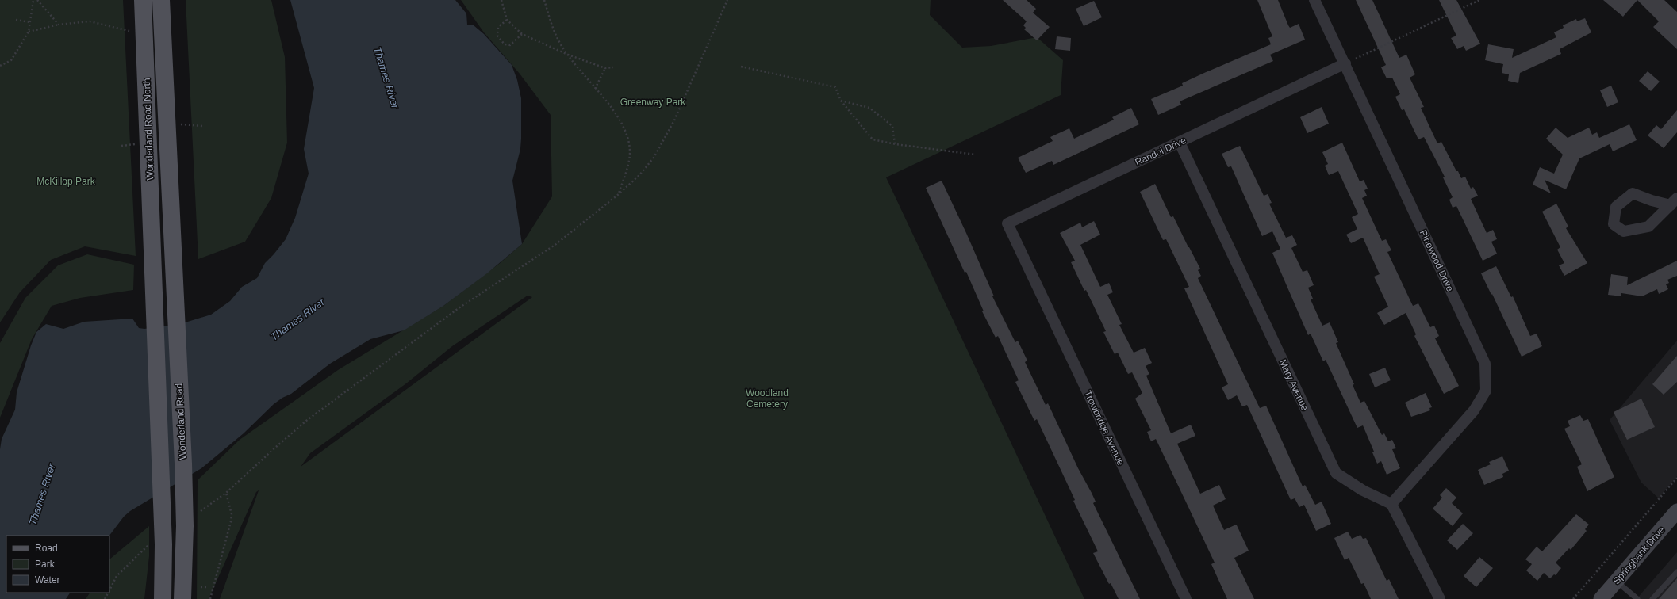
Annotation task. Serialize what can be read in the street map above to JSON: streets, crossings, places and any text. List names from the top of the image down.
{
  "streets": {
    "main road": ["Wonderland Road North", "Wonderland Road", "Springbank Drive"],
    "street": [
      "Randol Drive",
      "Pinewood Drive",
      "Mary Avenue",
      "Trowbridge Avenue"
    ]
  },
  "crossings": [
    ["Wonderland Road North", "Wonderland Road"],
    ["Randol Drive", "Pinewood Drive"],
    ["Randol Drive", "Mary Avenue"],
    ["Randol Drive", "Trowbridge Avenue"],
    ["Pinewood Drive", "Mary Avenue"]
  ],
  "water": ["Thames River"],
  "parks": ["Greenway Park", "McKillop Park", "Woodland Cemetery"],
  "legend": ["Road", "Park", "Water"]
}
